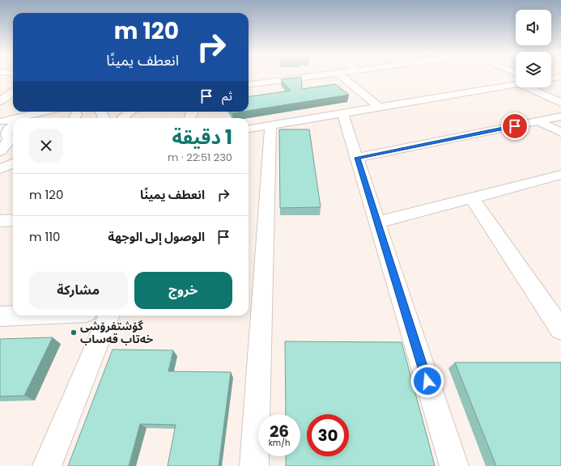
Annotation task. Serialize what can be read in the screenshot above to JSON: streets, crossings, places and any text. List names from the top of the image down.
{
  "places": ["گۆشتفرۆشی خەتاب قەساب"],
  "page": {
    "turn": ["120 m", "انعطف يمينًا"],
    "then": "ثم",
    "heading": ["1 دقيقة", "230 m · 22:51"],
    "list": [
      {
        "name": "انعطف يمينًا",
        "value": "120 m"
      },
      {
        "name": "الوصول إلى الوجهة",
        "value": "110 m"
      }
    ],
    "buttons": ["خروج", "مشاركة"],
    "speed": "26 km/h",
    "limit": "30"
  }
}
